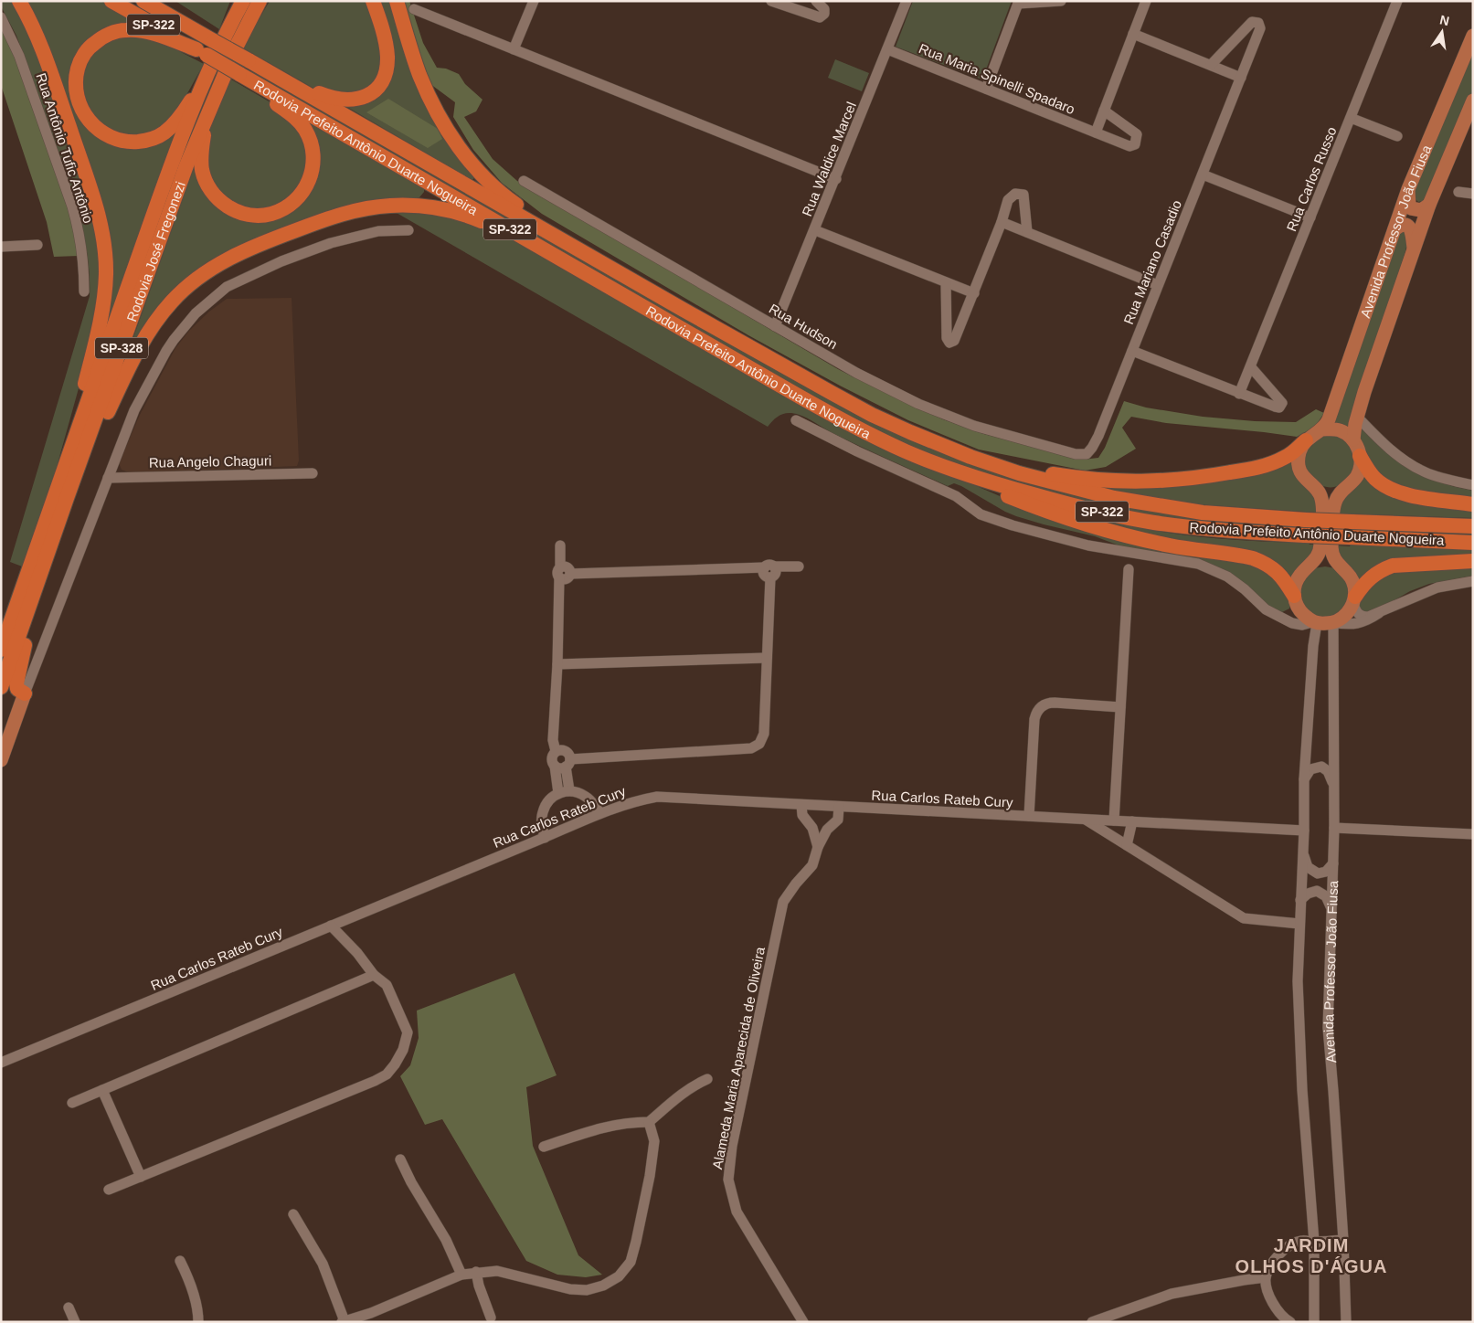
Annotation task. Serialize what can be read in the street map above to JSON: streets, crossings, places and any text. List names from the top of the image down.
{
  "streets": {
    "highway": [
      "SP-322",
      "Rodovia Prefeito Antônio Duarte Nogueira",
      "Rodovia José Fregonezi",
      "SP-328"
    ],
    "main road": ["Avenida Professor João Fiusa"],
    "street": [
      "Rua Maria Spinelli Spadaro",
      "Rua Antônio Tufic Antônio",
      "Rua Waldice Marcel",
      "Rua Carlos Russo",
      "Rua Mariano Casadio",
      "Rua Hudson",
      "Rua Angelo Chaguri",
      "Rua Carlos Rateb Cury",
      "Alameda Maria Aparecida de Oliveira"
    ]
  },
  "crossings": [
    ["Rua Maria Spinelli Spadaro", "Rua Waldice Marcel"],
    ["Rodovia Prefeito Antônio Duarte Nogueira", "Rodovia José Fregonezi"],
    ["Rua Waldice Marcel", "Rua Hudson"],
    ["Rua Mariano Casadio", "Rua Hudson"],
    ["Rua Carlos Rateb Cury", "Alameda Maria Aparecida de Oliveira"]
  ],
  "districts": ["JARDIM OLHOS D'ÁGUA"],
  "north": "top"
}
